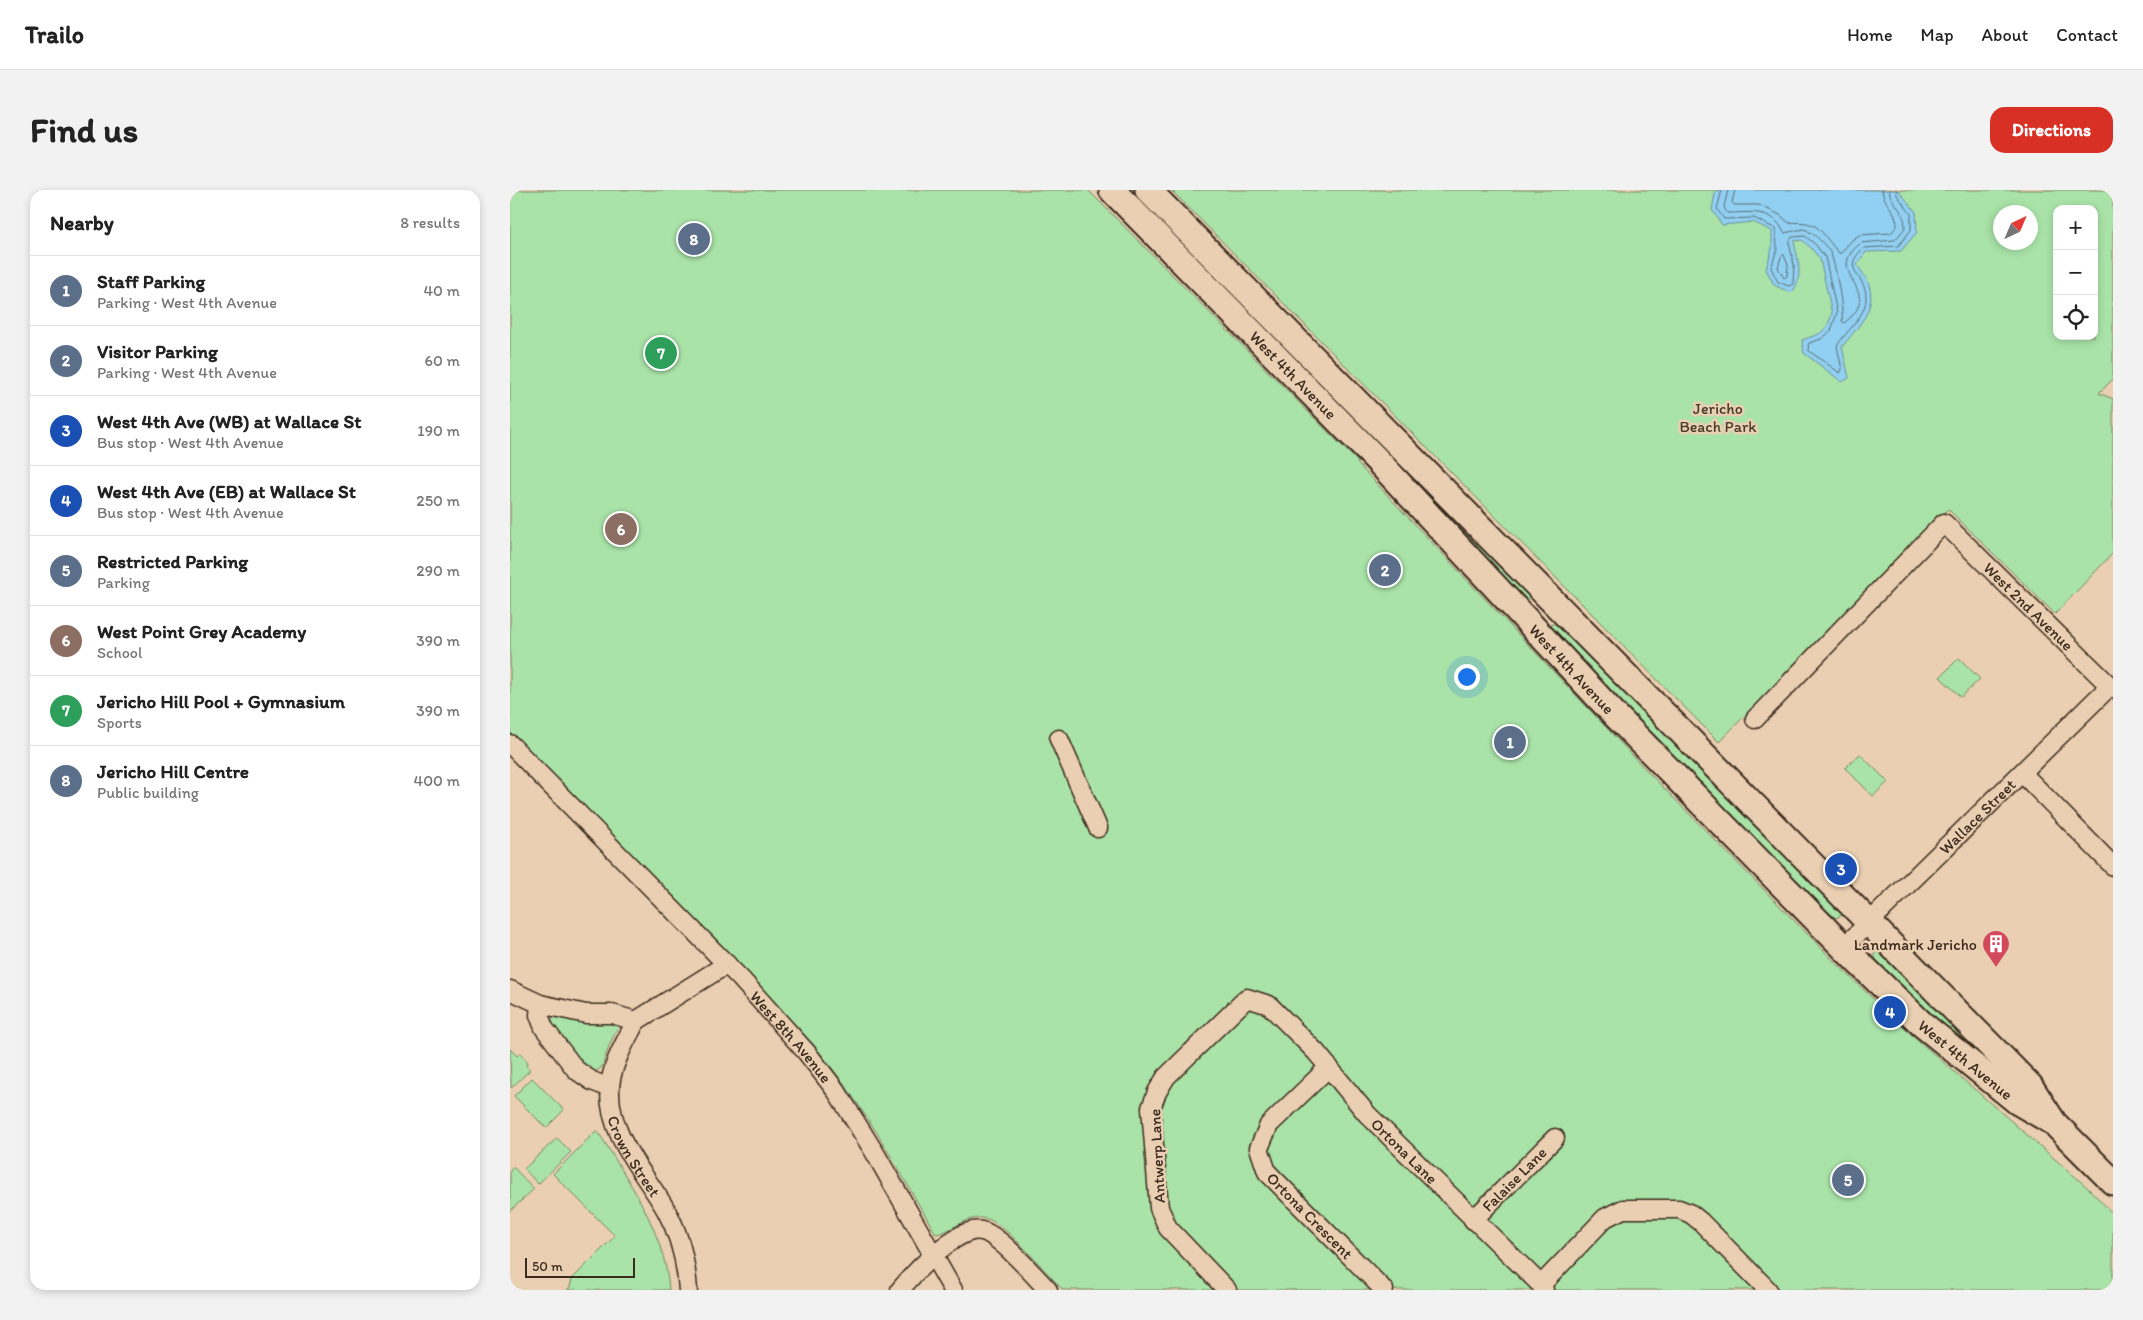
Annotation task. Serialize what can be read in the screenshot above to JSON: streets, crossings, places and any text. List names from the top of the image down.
{
  "streets": {
    "main road": ["West 4th Avenue"],
    "street": [
      "West 2nd Avenue",
      "Wallace Street",
      "West 8th Avenue",
      "Ortona Lane",
      "Crown Street",
      "Antwerp Lane",
      "Falaise Lane",
      "Ortona Crescent"
    ]
  },
  "crossings": [
    ["West 4th Avenue", "Wallace Street"],
    ["West 2nd Avenue", "Wallace Street"],
    ["Ortona Lane", "Antwerp Lane"],
    ["Ortona Lane", "Falaise Lane"],
    ["Ortona Lane", "Ortona Crescent"]
  ],
  "parks": ["Jericho Beach Park"],
  "places": {
    "building": ["Landmark Jericho"]
  },
  "scale_bar": "50 m",
  "north": "top right",
  "page": {
    "header": "Trailo",
    "nav": [
      "Home",
      "Map",
      "About",
      "Contact"
    ],
    "buttons": "Directions",
    "title": "Find us",
    "heading": ["Nearby", "8 results"],
    "map_buttons": ["+", "−"],
    "pins": [
      "8",
      "7",
      "6",
      "2",
      "1",
      "3",
      "4",
      "5"
    ],
    "list": [
      {
        "mark": "1",
        "name": "Staff Parking",
        "note": "Parking · West 4th Avenue",
        "value": "40 m"
      },
      {
        "mark": "2",
        "name": "Visitor Parking",
        "note": "Parking · West 4th Avenue",
        "value": "60 m"
      },
      {
        "mark": "3",
        "name": "West 4th Ave (WB) at Wallace St",
        "note": "Bus stop · West 4th Avenue",
        "value": "190 m"
      },
      {
        "mark": "4",
        "name": "West 4th Ave (EB) at Wallace St",
        "note": "Bus stop · West 4th Avenue",
        "value": "250 m"
      },
      {
        "mark": "5",
        "name": "Restricted Parking",
        "note": "Parking",
        "value": "290 m"
      },
      {
        "mark": "6",
        "name": "West Point Grey Academy",
        "note": "School",
        "value": "390 m"
      },
      {
        "mark": "7",
        "name": "Jericho Hill Pool + Gymnasium",
        "note": "Sports",
        "value": "390 m"
      },
      {
        "mark": "8",
        "name": "Jericho Hill Centre",
        "note": "Public building",
        "value": "400 m"
      }
    ],
    "scale": "50 m"
  }
}
